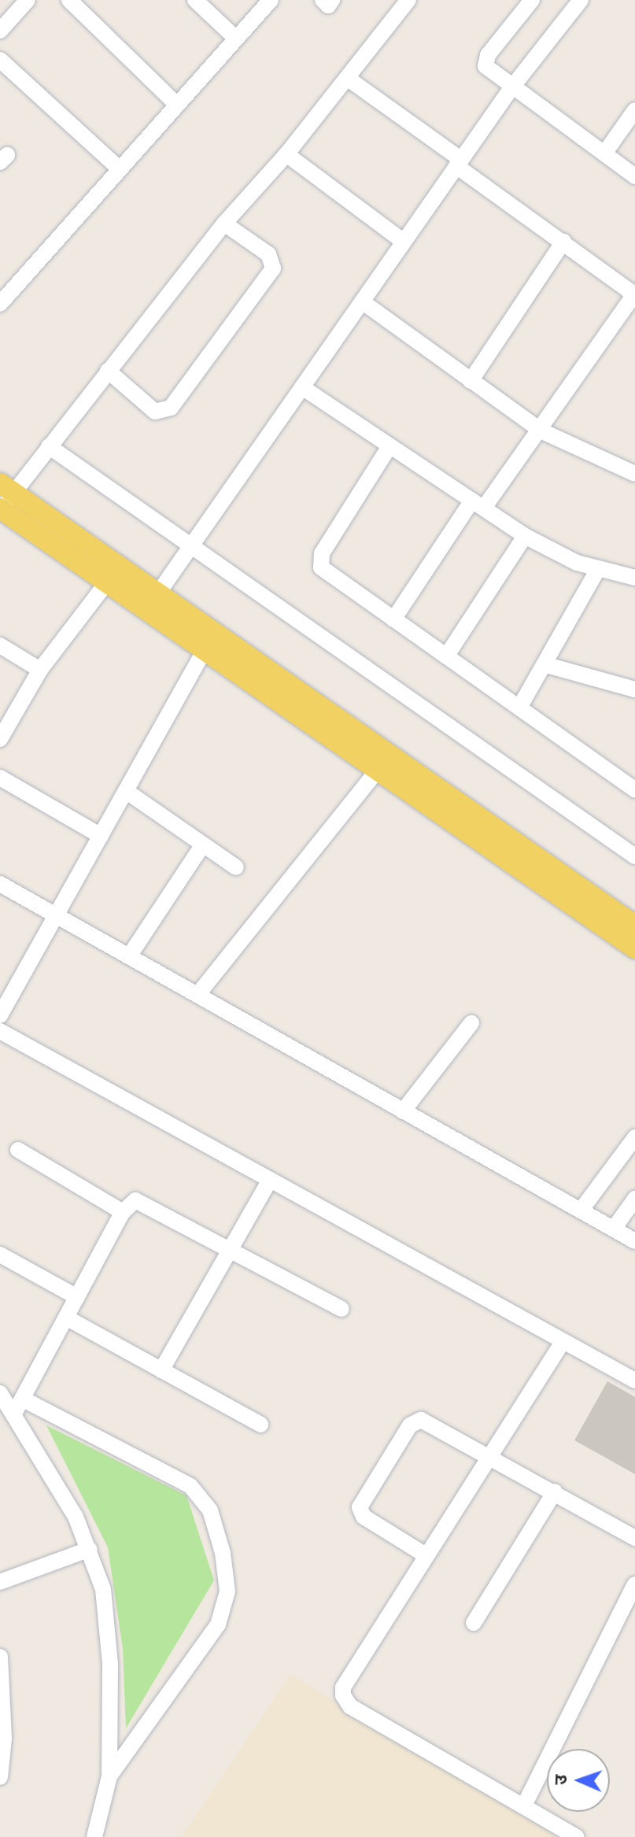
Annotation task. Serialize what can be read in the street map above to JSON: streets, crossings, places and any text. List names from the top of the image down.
{
  "north": "left"
}
